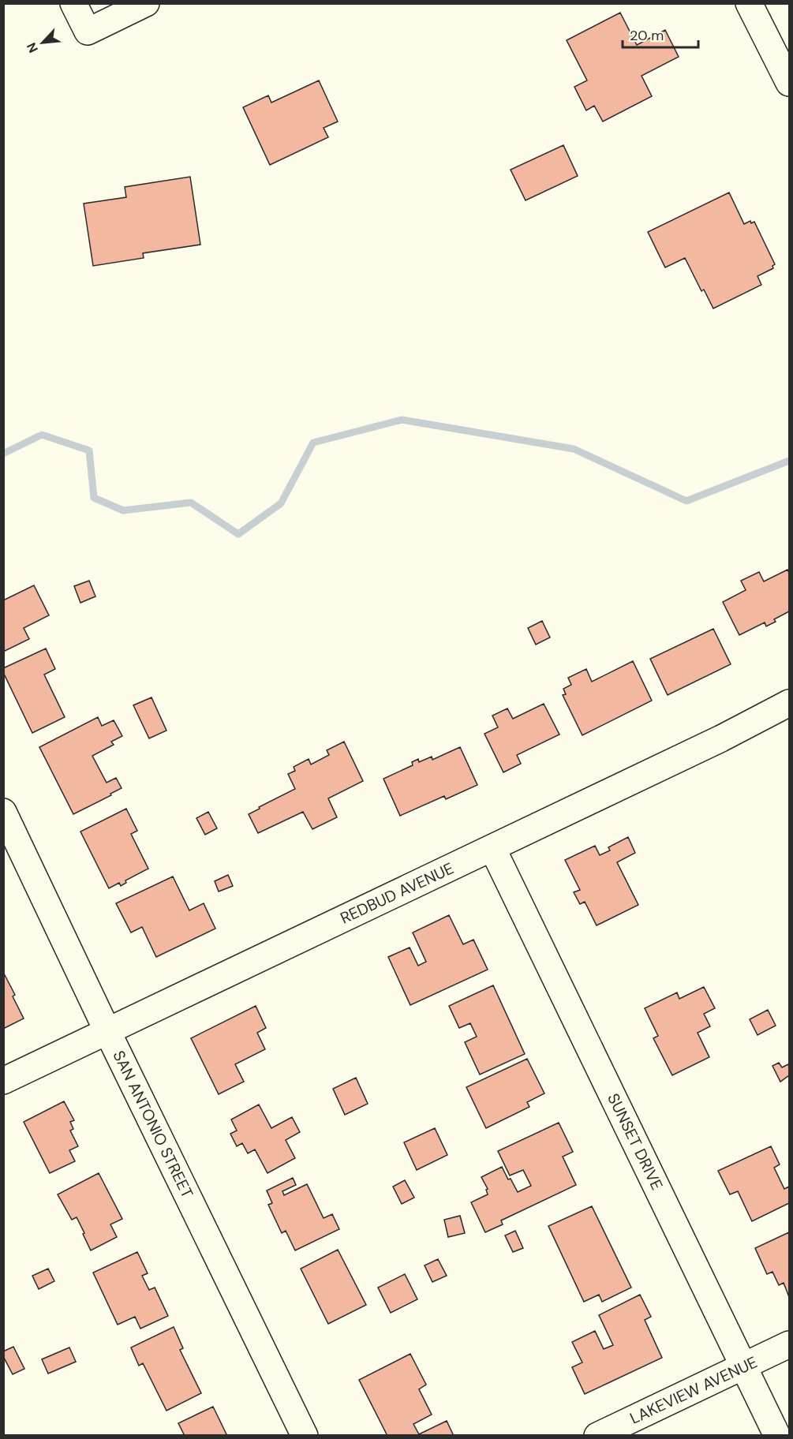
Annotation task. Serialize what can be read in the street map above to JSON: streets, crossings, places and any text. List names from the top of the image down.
{
  "streets": {
    "street": [
      "REDBUD AVENUE",
      "SAN ANTONIO STREET",
      "SUNSET DRIVE",
      "LAKEVIEW AVENUE"
    ]
  },
  "crossings": [
    ["REDBUD AVENUE", "SAN ANTONIO STREET"],
    ["REDBUD AVENUE", "SUNSET DRIVE"],
    ["SUNSET DRIVE", "LAKEVIEW AVENUE"]
  ],
  "scale_bar": "20 m",
  "north": "bottom left"
}
